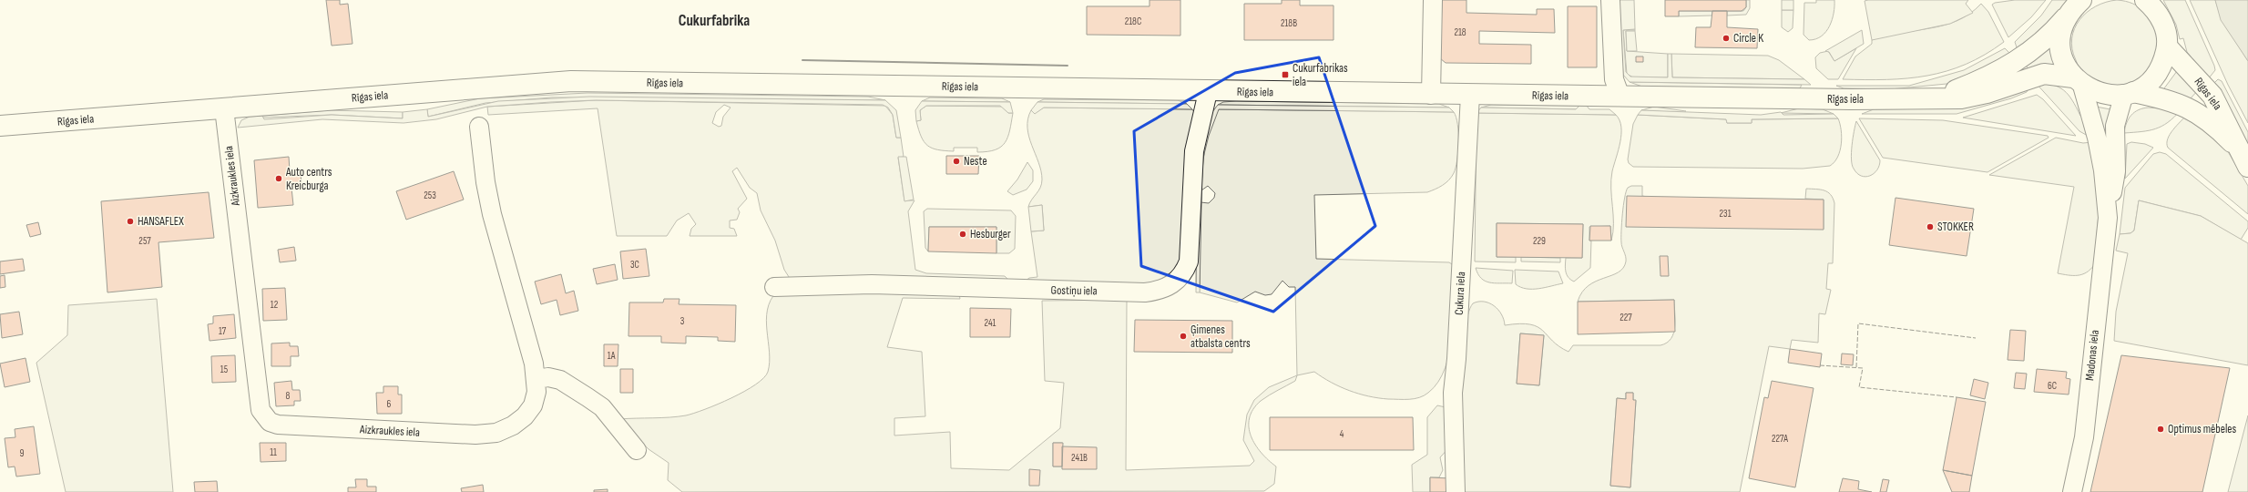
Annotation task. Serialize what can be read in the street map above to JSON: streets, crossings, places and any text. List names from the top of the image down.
{
  "streets": {
    "main road": ["Rīgas iela"],
    "street": [
      "Aizkraukles iela",
      "Gostiņu iela",
      "Cukura iela",
      "Madonas iela"
    ]
  },
  "crossings": [
    ["Rīgas iela", "Aizkraukles iela"],
    ["Rīgas iela", "Gostiņu iela"],
    ["Rīgas iela", "Cukura iela"],
    ["Rīgas iela", "Madonas iela"]
  ],
  "districts": ["Cukurfabrika"],
  "places": {
    "other": [
      "Circle K",
      "Neste",
      "Auto centrs Kreicburga",
      "HANSAFLEX",
      "STOKKER",
      "Hesburger",
      "Ģimenes atbalsta centrs",
      "Optimus mēbeles"
    ],
    "transit": ["Cukurfabrikas iela"]
  },
  "house_numbers": [
    "218C",
    "218B",
    "218",
    "253",
    "231",
    "257",
    "229",
    "3C",
    "12",
    "227",
    "3",
    "241",
    "17",
    "1A",
    "15",
    "6C",
    "8",
    "6",
    "4",
    "227A",
    "11",
    "9",
    "241B"
  ]
}
